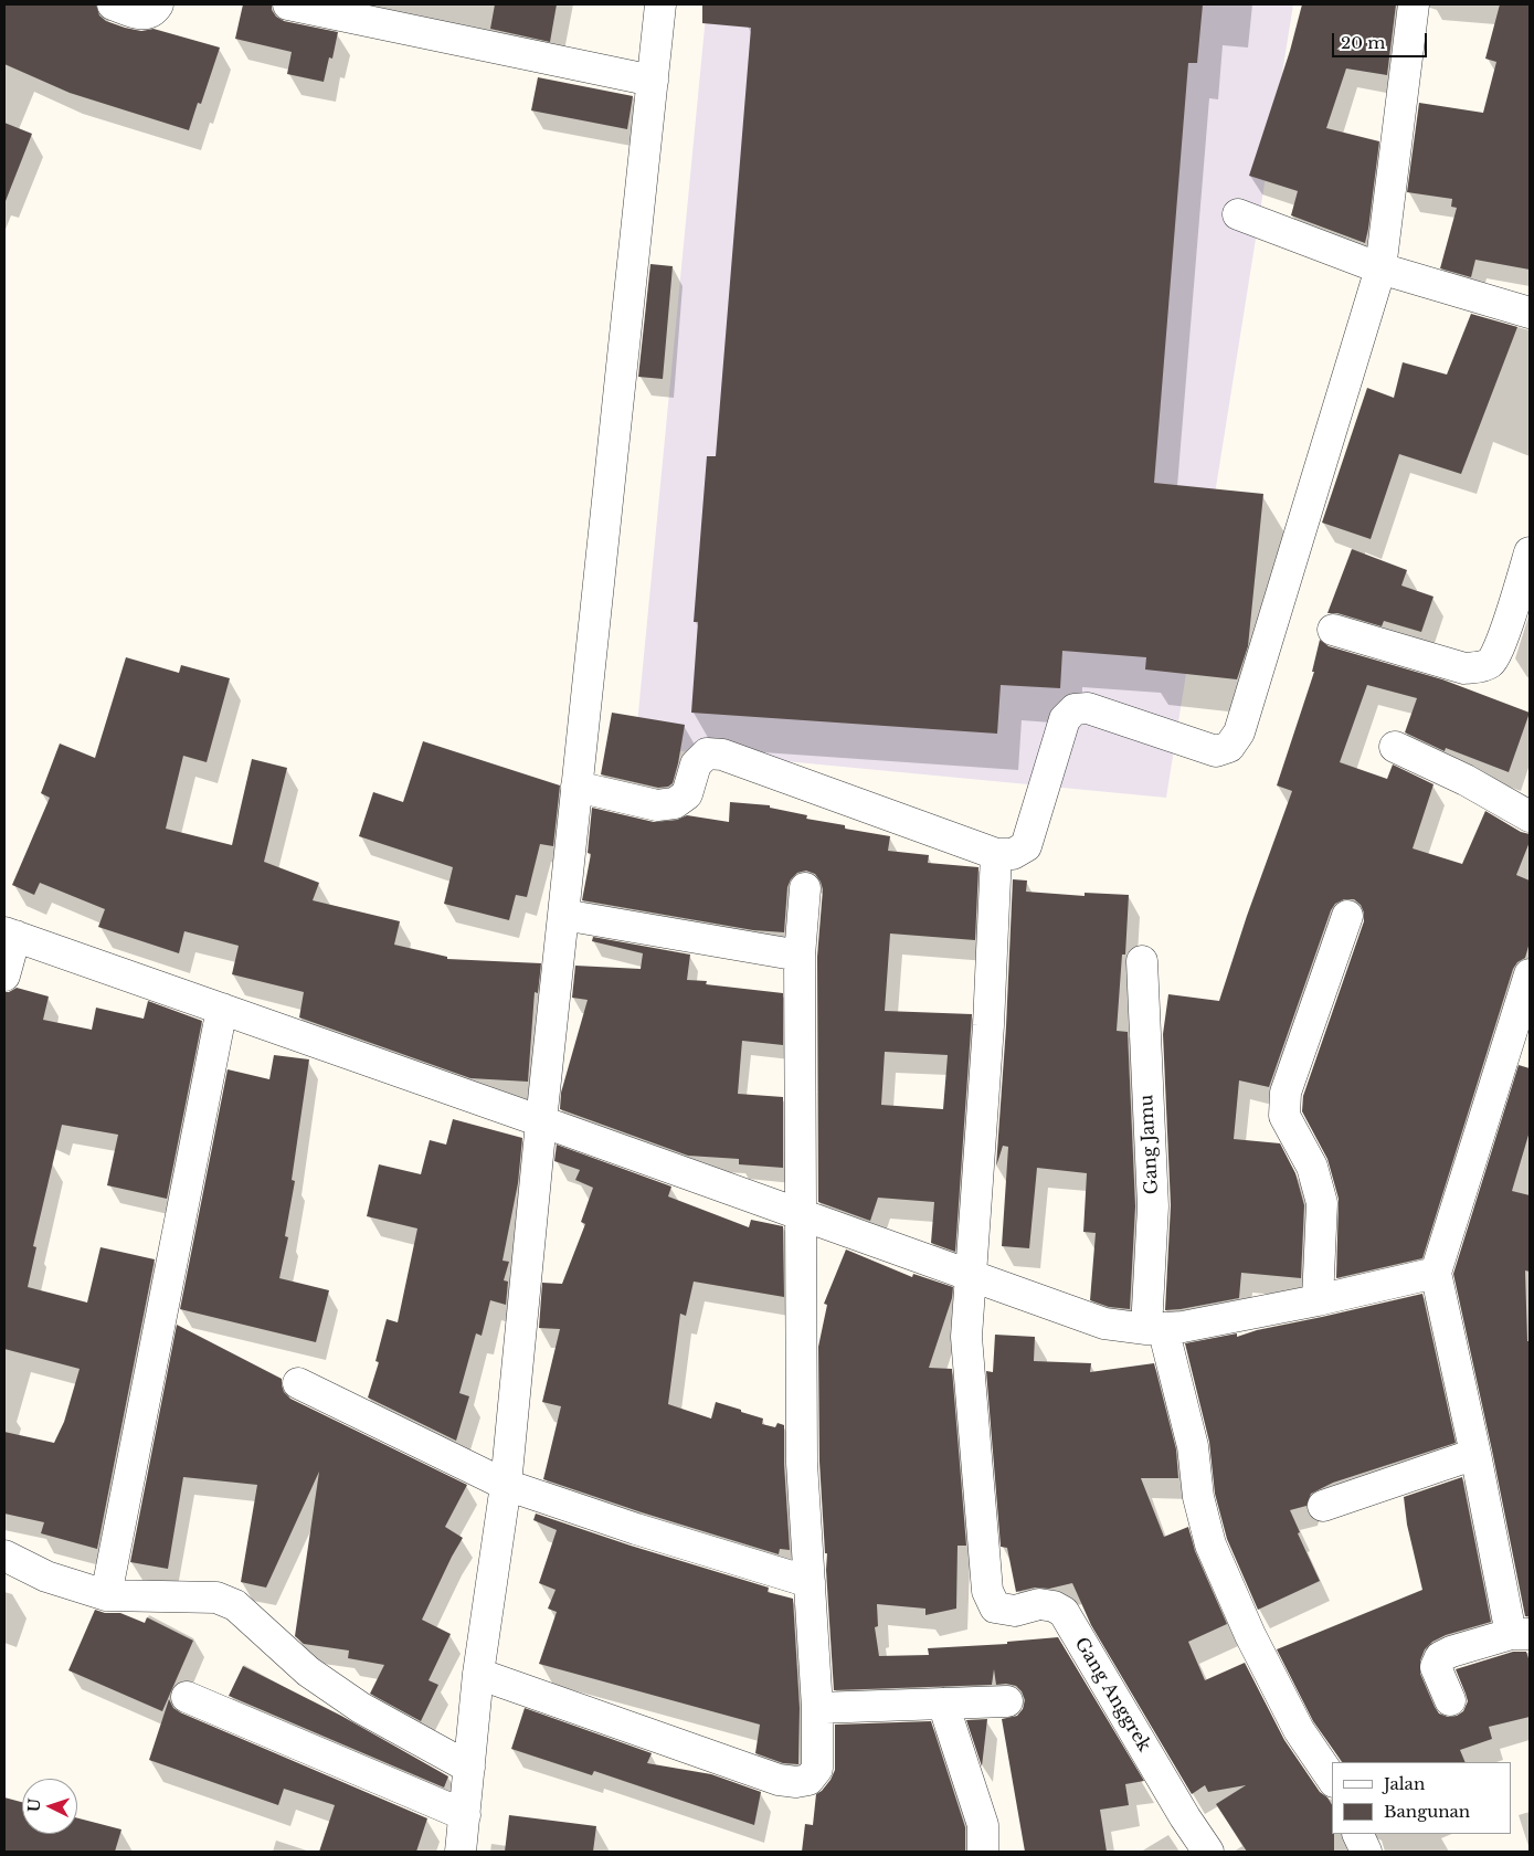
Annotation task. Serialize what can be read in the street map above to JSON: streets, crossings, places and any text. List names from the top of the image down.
{
  "streets": {
    "street": ["Gang Jamu", "Gang Anggrek"]
  },
  "legend": ["Jalan", "Bangunan"],
  "scale_bar": "20 m",
  "north": "left"
}
